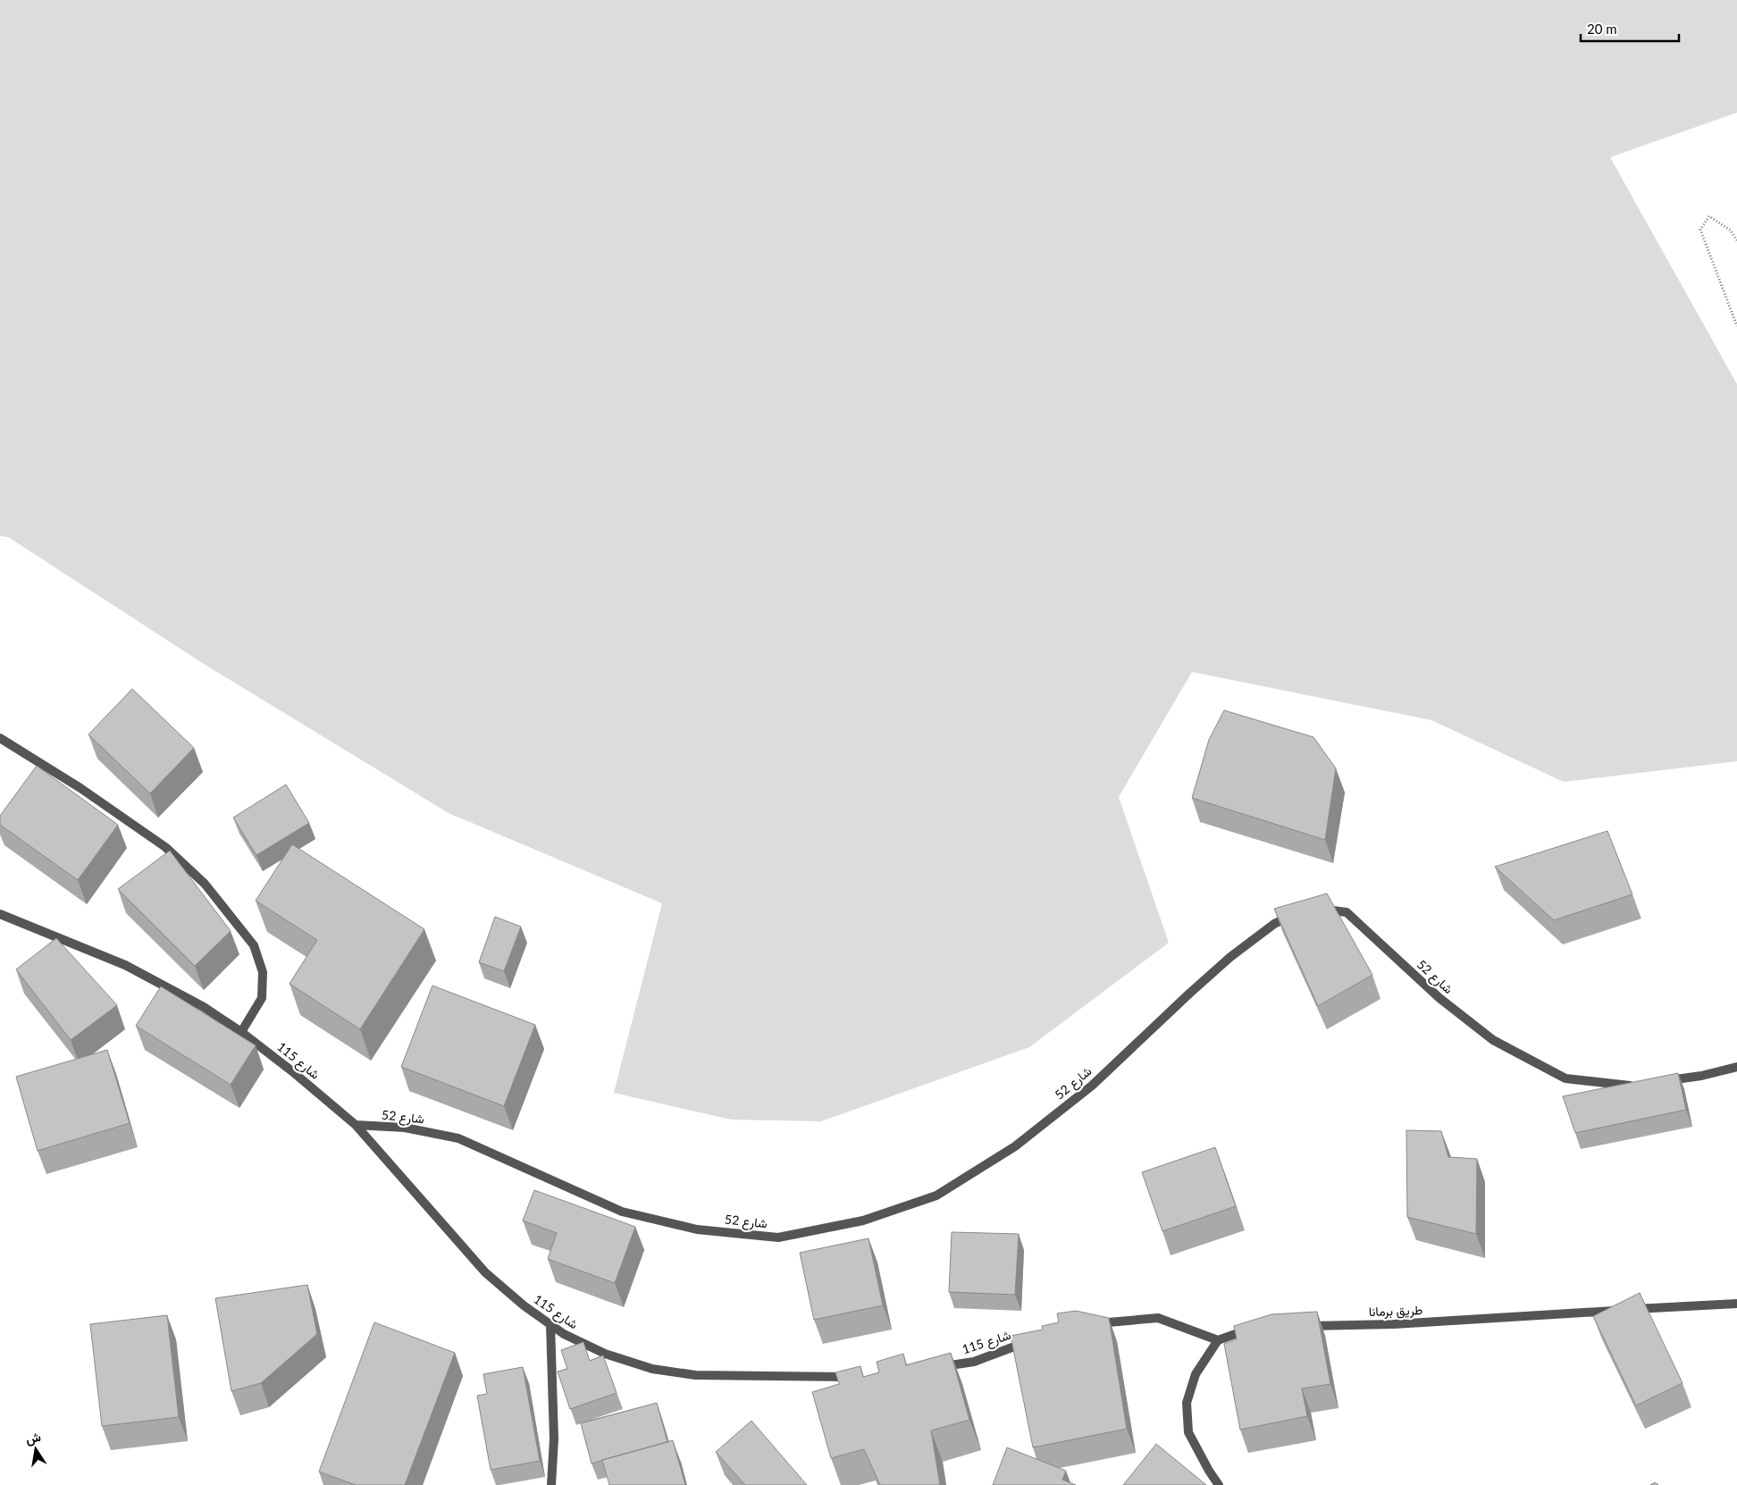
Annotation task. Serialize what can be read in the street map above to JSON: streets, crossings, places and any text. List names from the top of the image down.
{
  "streets": {
    "street": ["شارع 52", "شارع 115", "طريق برمانا"]
  },
  "crossings": [
    ["شارع 52", "شارع 115"]
  ],
  "scale_bar": "20 m",
  "north": "top"
}
